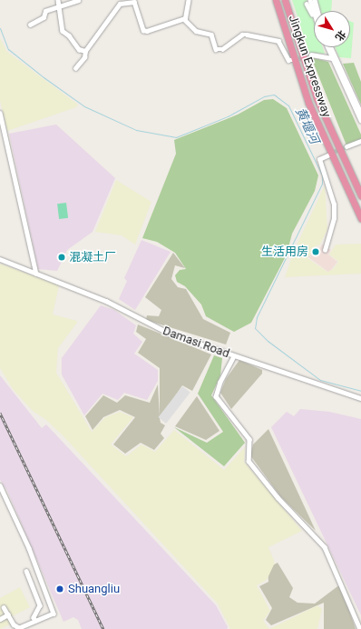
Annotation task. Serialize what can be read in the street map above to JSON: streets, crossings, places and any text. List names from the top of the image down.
{
  "streets": {
    "highway": ["Jingkun Expressway"],
    "street": ["Damasi Road"]
  },
  "water": ["黄堰河"],
  "places": ["生活用房", "混凝土厂", "Shuangliu"],
  "north": "bottom right"
}
